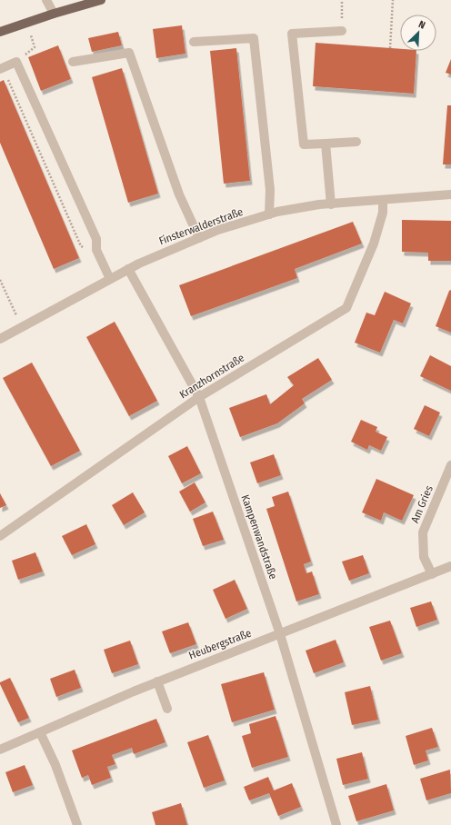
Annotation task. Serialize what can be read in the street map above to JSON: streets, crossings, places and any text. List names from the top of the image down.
{
  "streets": {
    "street": [
      "Finsterwalderstraße",
      "Kranzhornstraße",
      "Am Gries",
      "Kampenwandstraße",
      "Heubergstraße"
    ]
  },
  "crossings": [
    ["Finsterwalderstraße", "Kranzhornstraße"],
    ["Finsterwalderstraße", "Kampenwandstraße"],
    ["Kranzhornstraße", "Kampenwandstraße"],
    ["Am Gries", "Heubergstraße"],
    ["Kampenwandstraße", "Heubergstraße"]
  ],
  "north": "top right"
}
